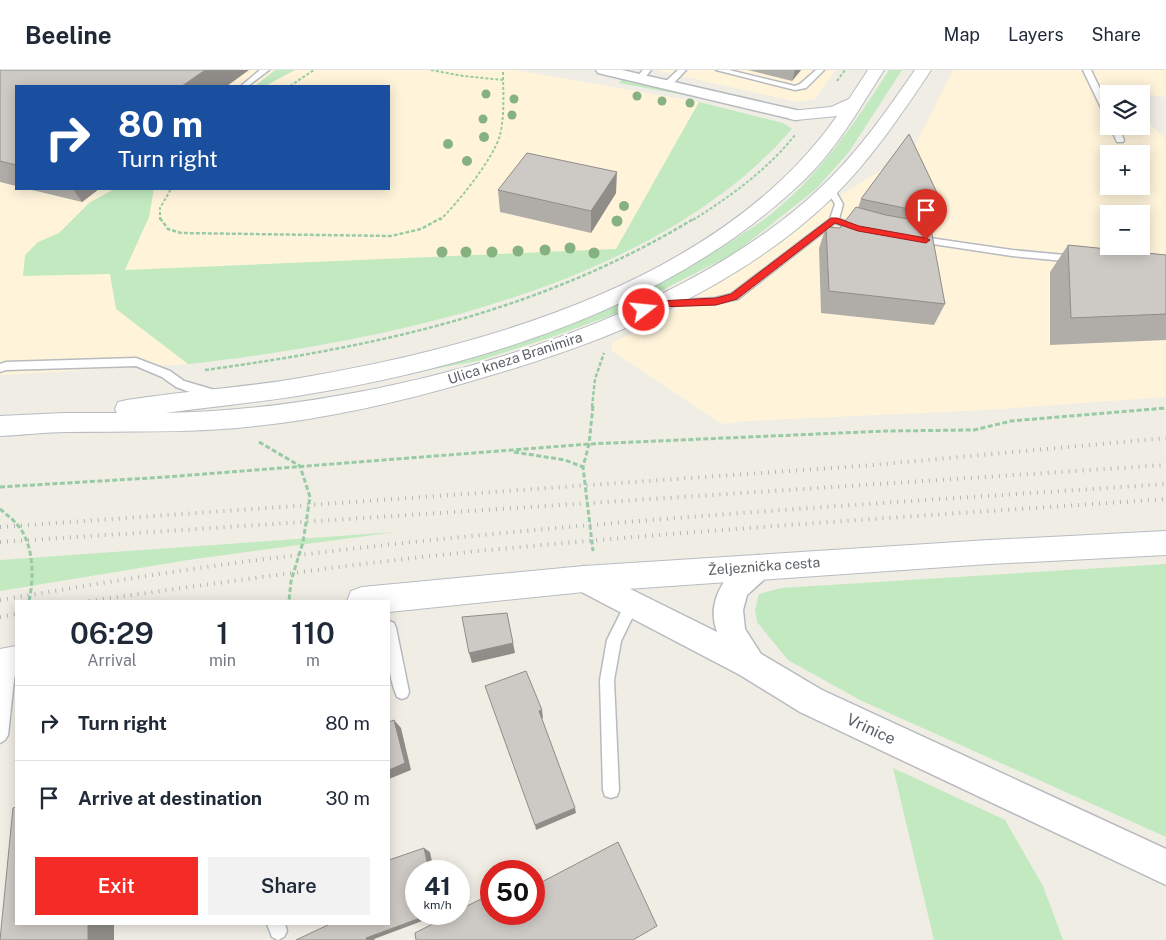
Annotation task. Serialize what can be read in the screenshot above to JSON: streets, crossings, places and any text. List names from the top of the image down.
{
  "streets": {
    "main road": ["Ulica kneza Branimira", "Željeznička cesta"],
    "street": ["Vrinice"]
  },
  "crossings": [
    ["Željeznička cesta", "Vrinice"]
  ],
  "page": {
    "header": "Beeline",
    "nav": ["Map", "Layers", "Share"],
    "map_buttons": ["+", "−"],
    "turn": ["80 m", "Turn right"],
    "eta": [
      "06:29",
      "Arrival",
      "1",
      "min",
      "110",
      "m"
    ],
    "list": [
      {
        "name": "Turn right",
        "value": "80 m"
      },
      {
        "name": "Arrive at destination",
        "value": "30 m"
      }
    ],
    "buttons": ["Exit", "Share"],
    "speed": "41 km/h",
    "limit": "50"
  }
}
